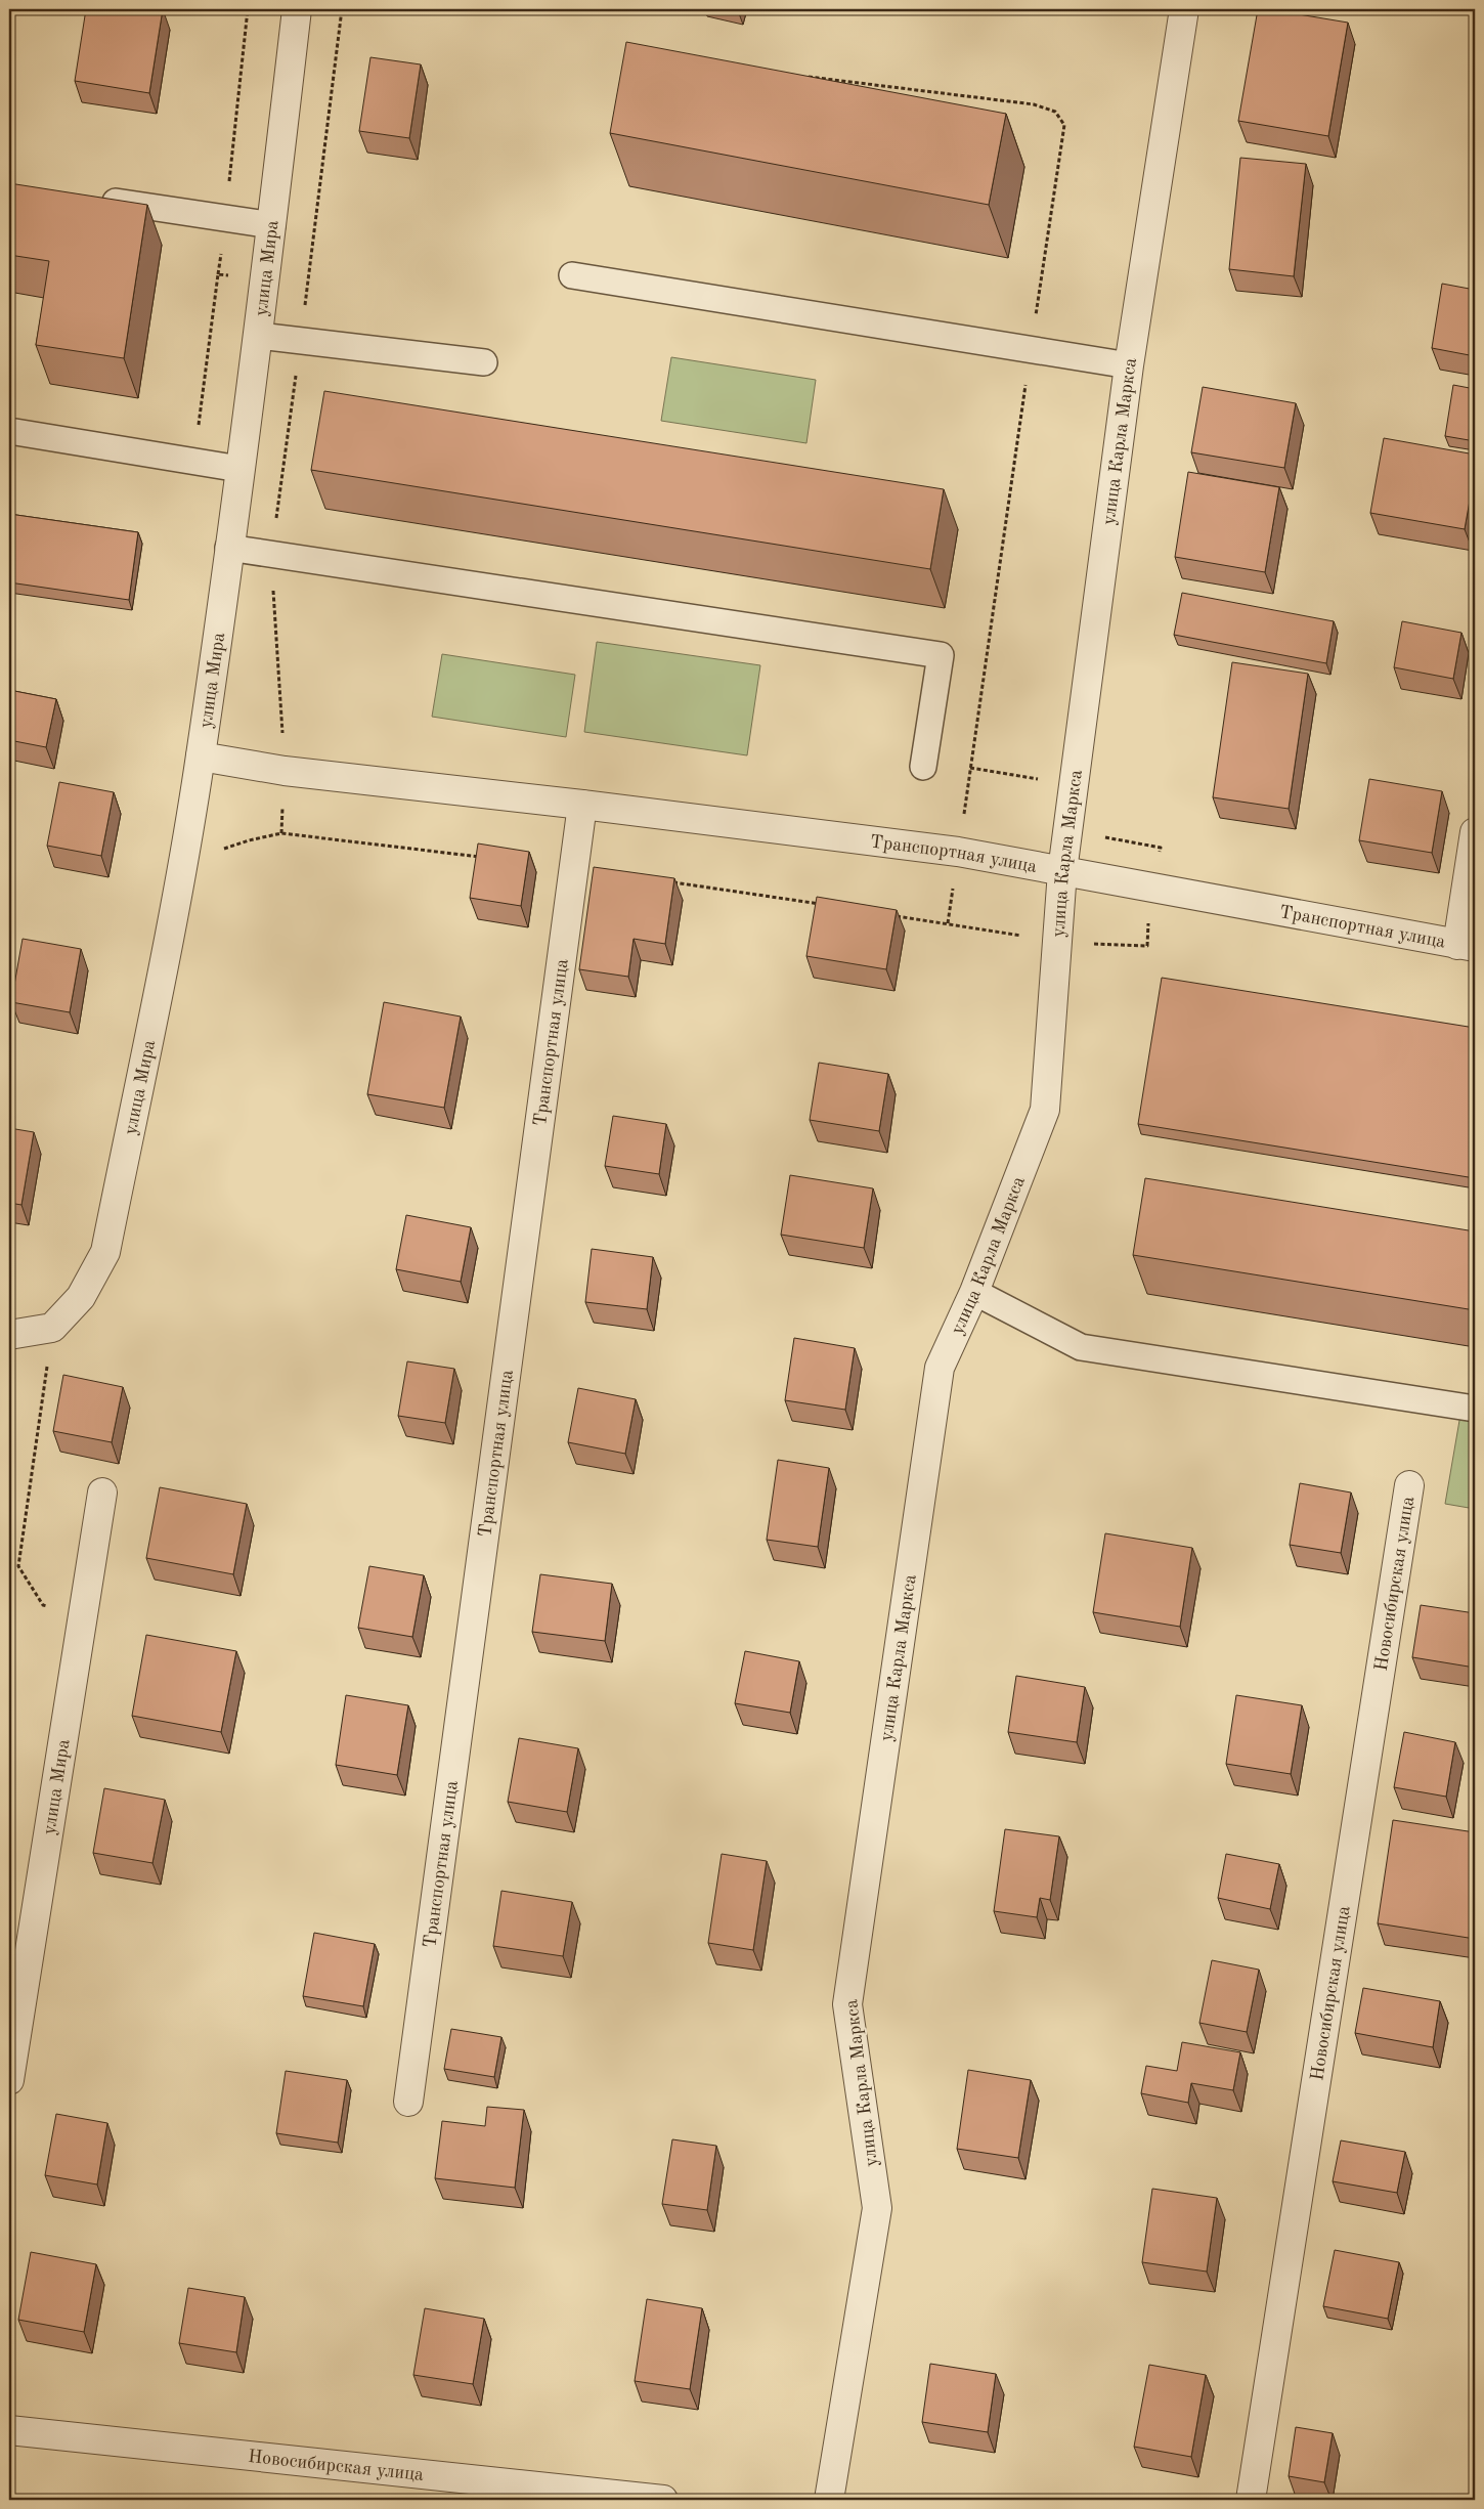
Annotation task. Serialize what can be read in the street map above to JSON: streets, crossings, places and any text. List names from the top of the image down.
{
  "streets": {
    "street": [
      "улица Мира",
      "улица Карла Маркса",
      "Транспортная улица",
      "Новосибирская улица"
    ]
  },
  "crossings": [
    ["улица Мира", "Транспортная улица"],
    ["улица Карла Маркса", "Транспортная улица"]
  ]
}
